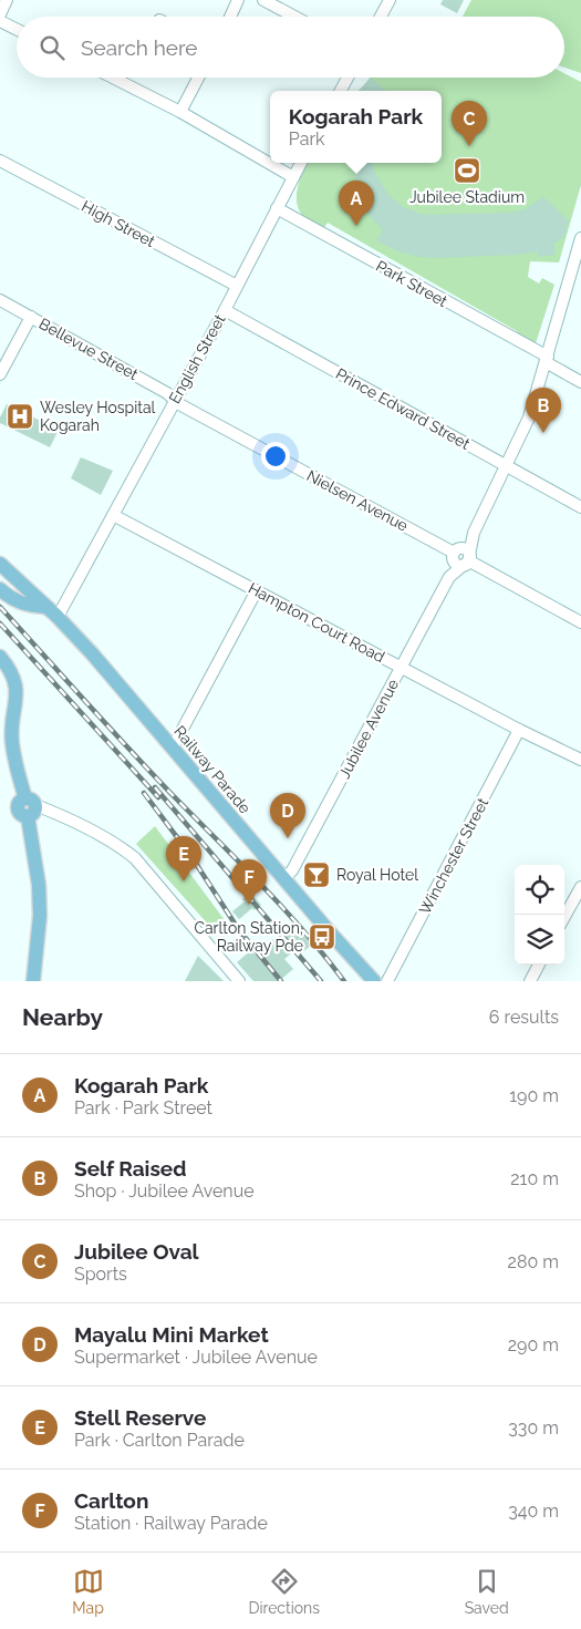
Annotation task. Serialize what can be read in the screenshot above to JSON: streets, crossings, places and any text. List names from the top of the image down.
{
  "streets": {
    "main road": ["Railway Parade"],
    "street": [
      "High Street",
      "Park Street",
      "Bellevue Street",
      "English Street",
      "Prince Edward Street",
      "Nielsen Avenue",
      "Hampton Court Road",
      "Jubilee Avenue",
      "Winchester Street"
    ]
  },
  "crossings": [
    ["High Street", "English Street"],
    ["Park Street", "English Street"],
    ["Bellevue Street", "English Street"],
    ["Bellevue Street", "Nielsen Avenue"],
    ["English Street", "Prince Edward Street"],
    ["English Street", "Nielsen Avenue"],
    ["English Street", "Hampton Court Road"],
    ["English Street", "Railway Parade"],
    ["Nielsen Avenue", "Jubilee Avenue"],
    ["Hampton Court Road", "Jubilee Avenue"],
    ["Hampton Court Road", "Winchester Street"],
    ["Jubilee Avenue", "Railway Parade"]
  ],
  "places": {
    "sports": ["Jubilee Stadium"],
    "hospital": ["Wesley Hospital Kogarah"],
    "bar": ["Royal Hotel"],
    "bus stop": ["Carlton Station, Railway Pde"]
  },
  "page": {
    "search": "Search here",
    "popup": ["Kogarah Park", "Park"],
    "pins": [
      "C",
      "A",
      "B",
      "D",
      "E",
      "F"
    ],
    "heading": ["Nearby", "6 results"],
    "list": [
      {
        "mark": "A",
        "name": "Kogarah Park",
        "note": "Park · Park Street",
        "value": "190 m"
      },
      {
        "mark": "B",
        "name": "Self Raised",
        "note": "Shop · Jubilee Avenue",
        "value": "210 m"
      },
      {
        "mark": "C",
        "name": "Jubilee Oval",
        "note": "Sports",
        "value": "280 m"
      },
      {
        "mark": "D",
        "name": "Mayalu Mini Market",
        "note": "Supermarket · Jubilee Avenue",
        "value": "290 m"
      },
      {
        "mark": "E",
        "name": "Stell Reserve",
        "note": "Park · Carlton Parade",
        "value": "330 m"
      },
      {
        "mark": "F",
        "name": "Carlton",
        "note": "Station · Railway Parade",
        "value": "340 m"
      }
    ],
    "nav": ["Map", "Directions", "Saved"]
  }
}
